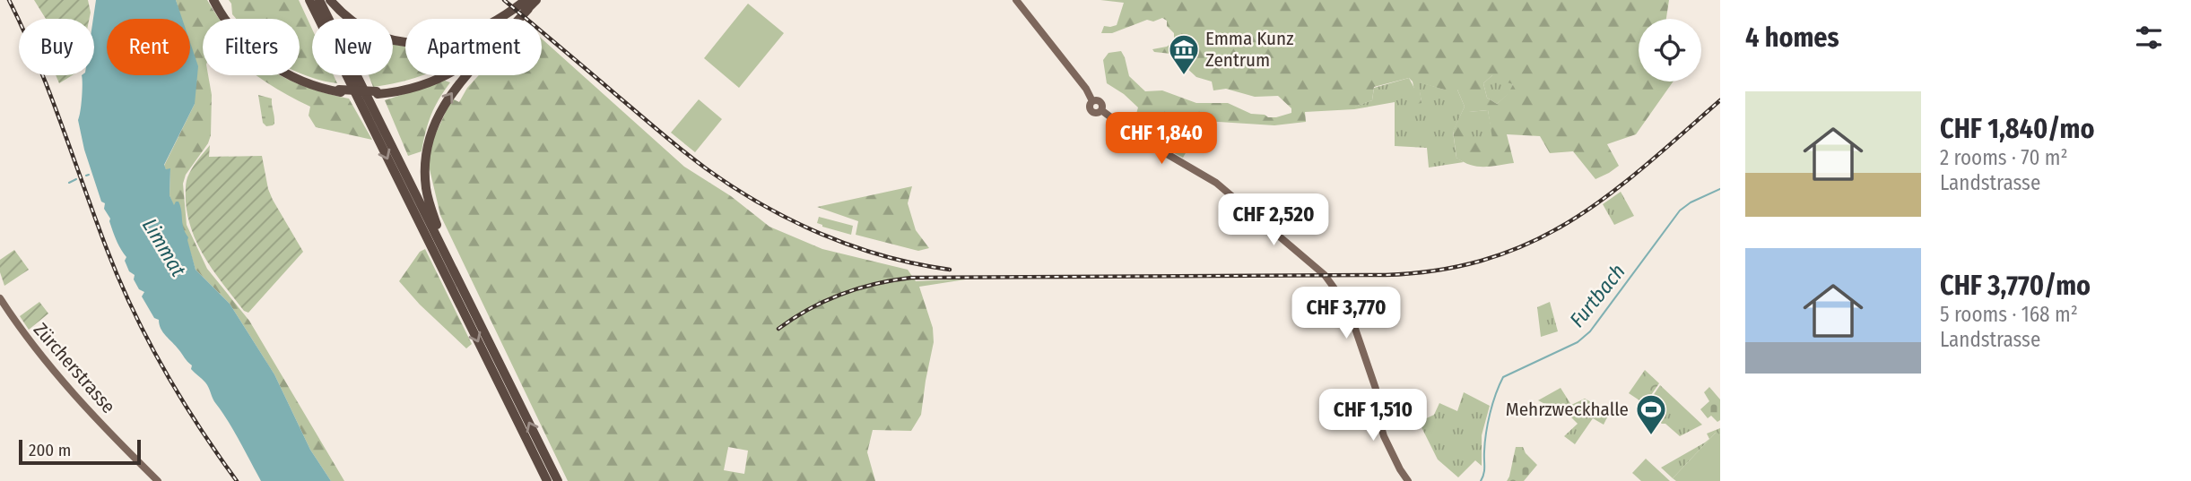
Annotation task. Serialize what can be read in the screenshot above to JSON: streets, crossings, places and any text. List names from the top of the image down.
{
  "streets": {
    "main road": ["Zürcherstrasse"]
  },
  "water": ["Limmat", "Furtbach"],
  "places": {
    "museum": ["Emma Kunz Zentrum"],
    "sports": ["Mehrzweckhalle"]
  },
  "scale_bar": "200 m",
  "page": {
    "heading": "4 homes",
    "chip": [
      "Buy",
      "Rent",
      "Filters",
      "New",
      "Apartment"
    ],
    "list": [
      {
        "name": "CHF 1,840/mo",
        "note": "2 rooms · 70 m² · Landstrasse"
      },
      {
        "name": "CHF 3,770/mo",
        "note": "5 rooms · 168 m² · Landstrasse"
      }
    ],
    "price": [
      "CHF 1,840",
      "CHF 2,520",
      "CHF 3,770",
      "CHF 1,510"
    ],
    "scale": "200 m"
  }
}
